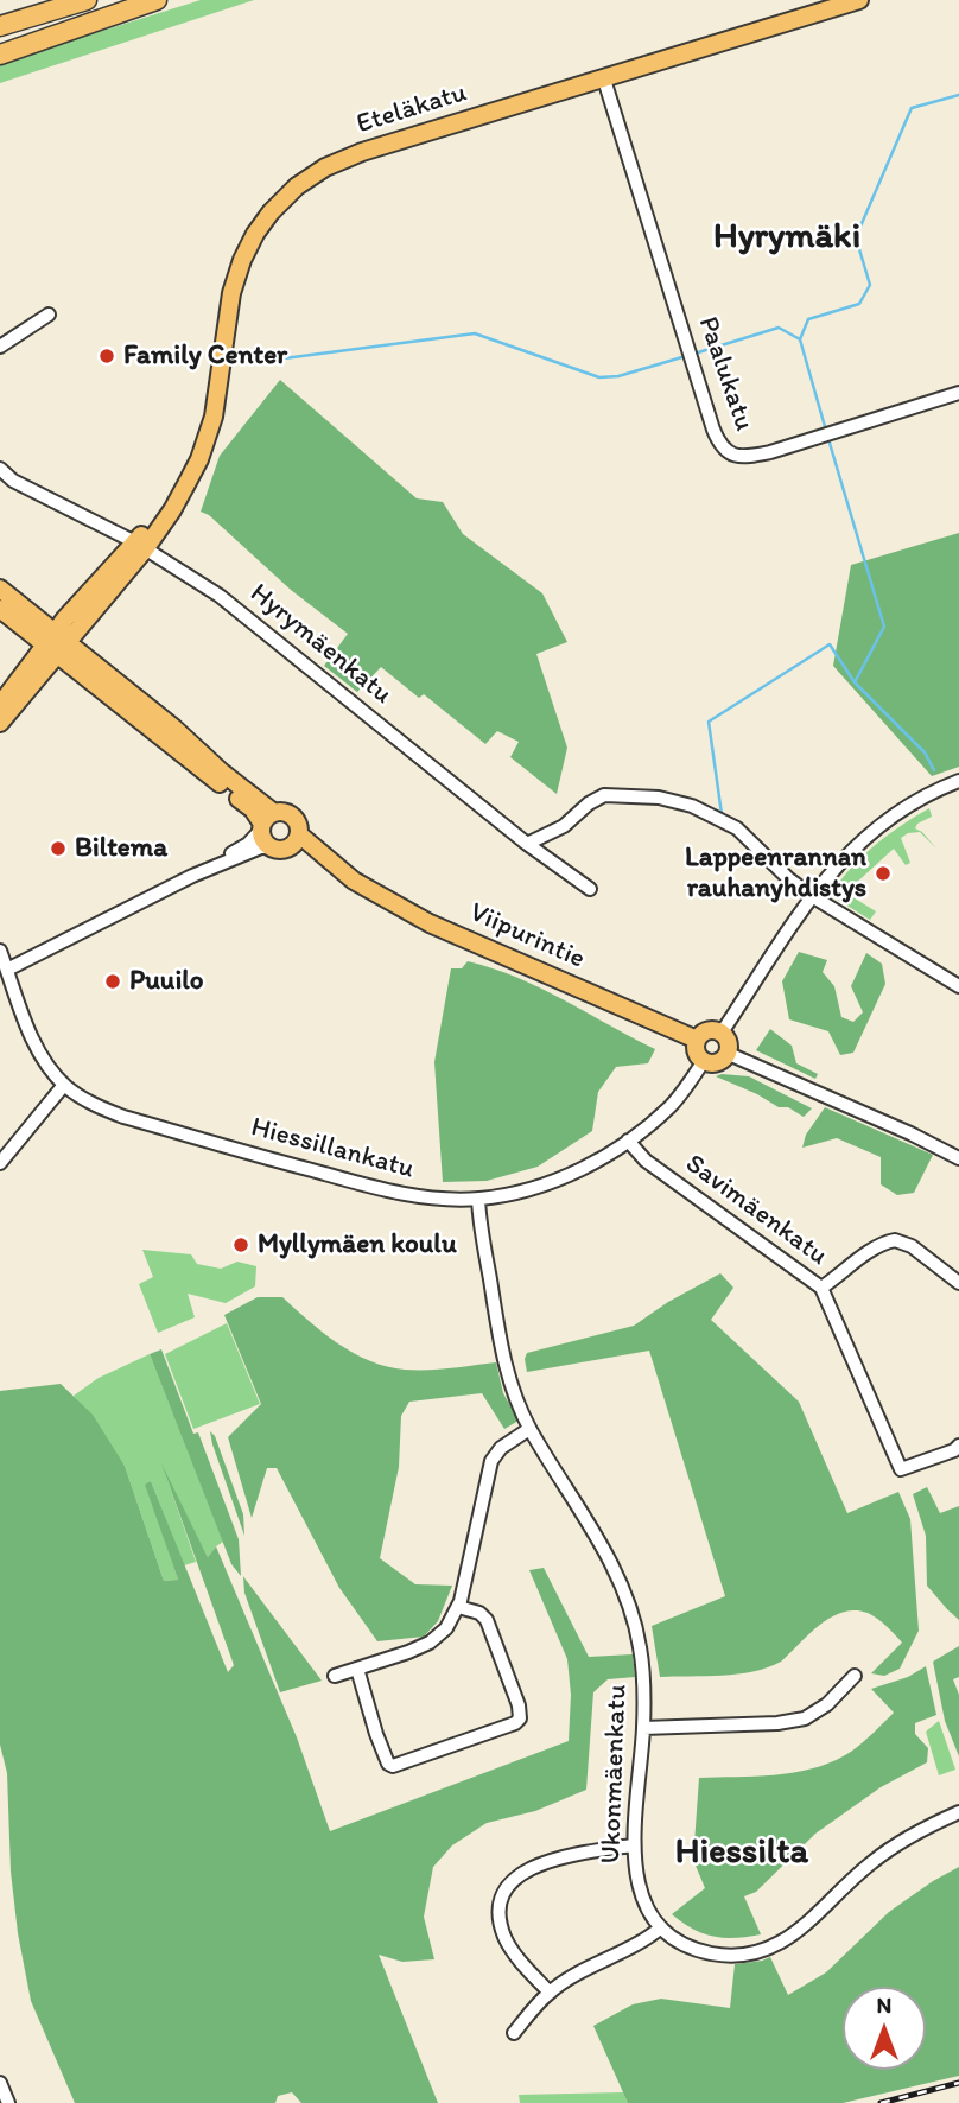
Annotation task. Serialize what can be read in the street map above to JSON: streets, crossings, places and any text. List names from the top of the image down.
{
  "streets": {
    "main road": ["Eteläkatu", "Viipurintie"],
    "street": [
      "Paalukatu",
      "Hyrymäenkatu",
      "Hiessillankatu",
      "Savimäenkatu",
      "Ukonmäenkatu"
    ]
  },
  "crossings": [
    ["Eteläkatu", "Paalukatu"],
    ["Eteläkatu", "Hyrymäenkatu"],
    ["Viipurintie", "Hiessillankatu"],
    ["Hiessillankatu", "Savimäenkatu"],
    ["Hiessillankatu", "Ukonmäenkatu"]
  ],
  "districts": ["Hyrymäki", "Hiessilta"],
  "places": [
    "Family Center",
    "Biltema",
    "Lappeenrannan rauhanyhdistys",
    "Puuilo",
    "Myllymäen koulu"
  ],
  "north": "top"
}
